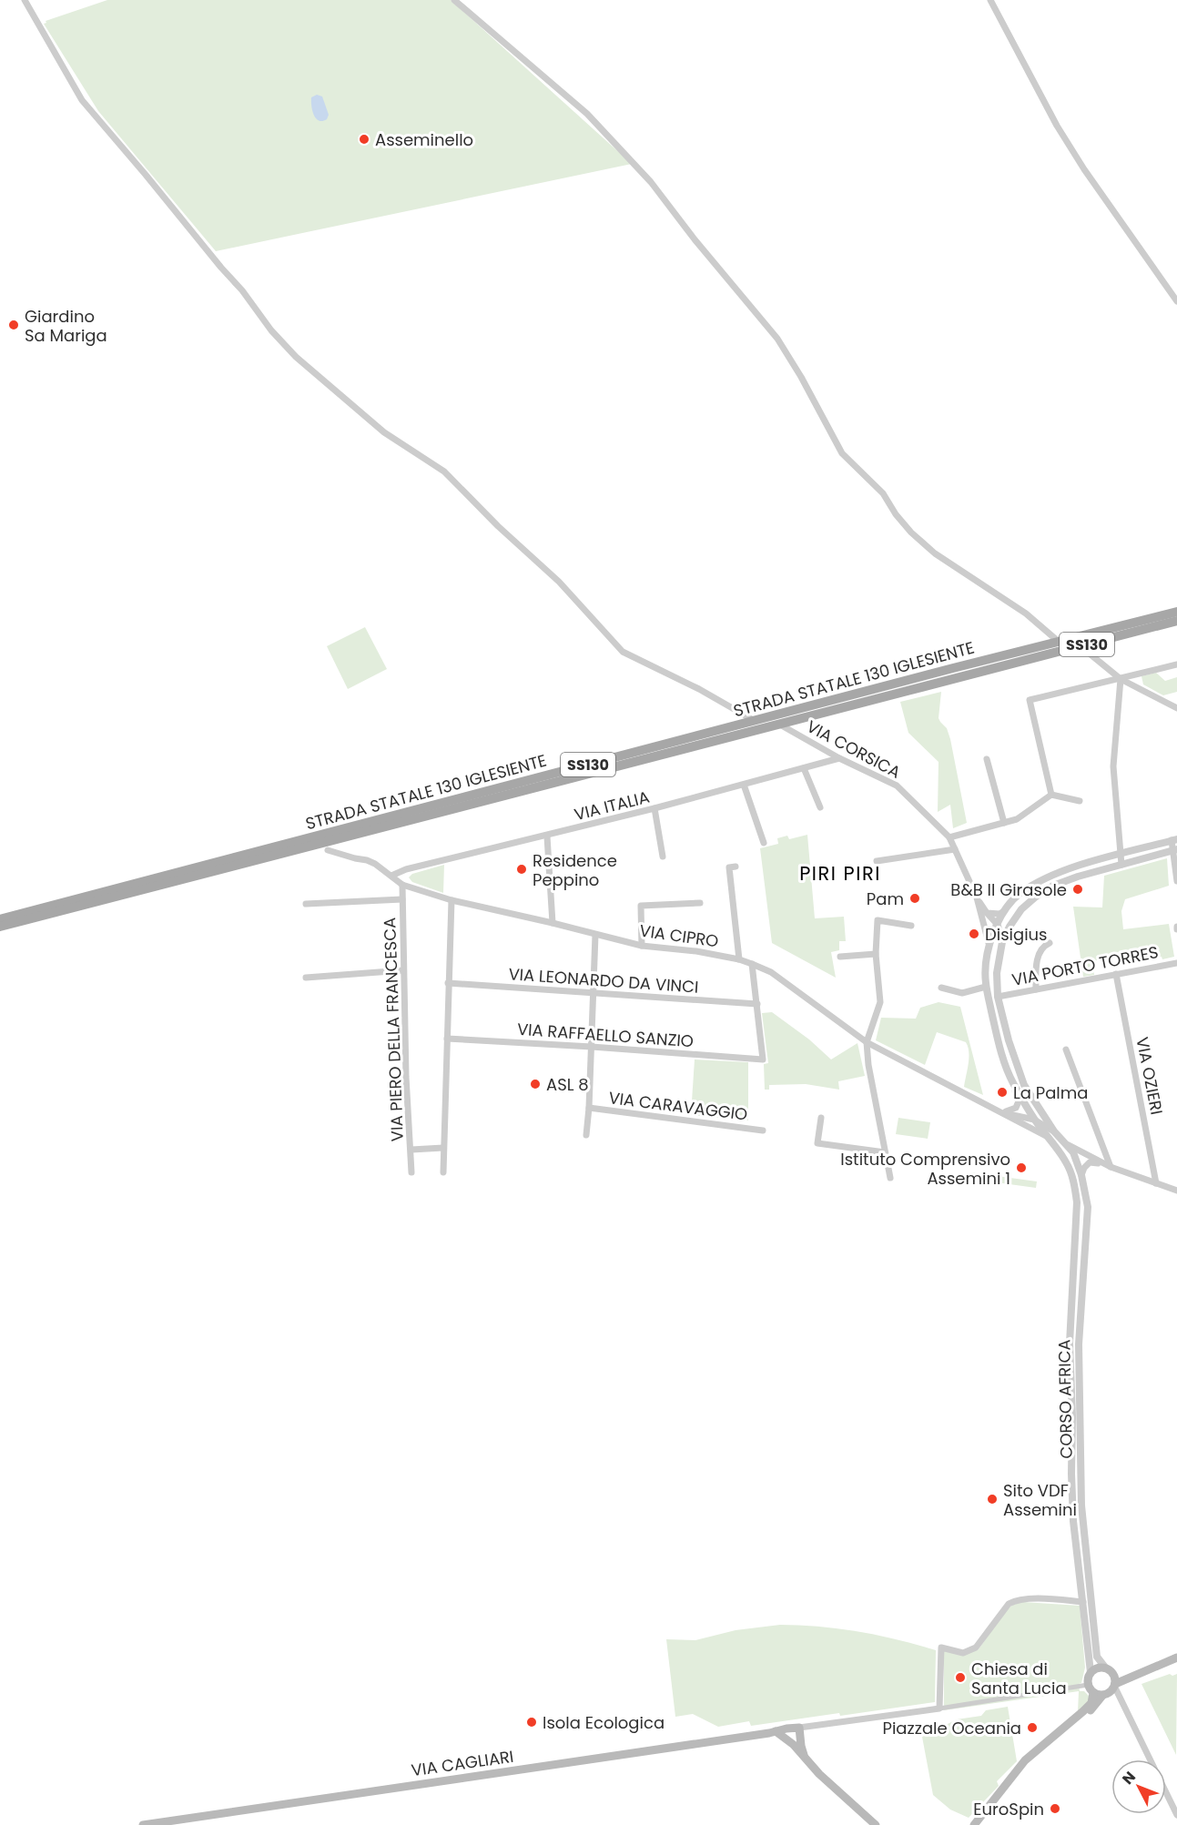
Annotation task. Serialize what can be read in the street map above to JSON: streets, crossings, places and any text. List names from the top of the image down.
{
  "streets": {
    "main road": ["SS130", "STRADA STATALE 130 IGLESIENTE", "VIA CAGLIARI"],
    "street": [
      "VIA CORSICA",
      "VIA ITALIA",
      "VIA CIPRO",
      "VIA PORTO TORRES",
      "VIA LEONARDO DA VINCI",
      "VIA PIERO DELLA FRANCESCA",
      "VIA RAFFAELLO SANZIO",
      "VIA OZIERI",
      "VIA CARAVAGGIO",
      "CORSO AFRICA"
    ]
  },
  "crossings": [
    ["STRADA STATALE 130 IGLESIENTE", "VIA CORSICA"],
    ["VIA CORSICA", "VIA ITALIA"],
    ["VIA CORSICA", "CORSO AFRICA"],
    ["VIA ITALIA", "VIA CIPRO"],
    ["VIA CIPRO", "VIA PIERO DELLA FRANCESCA"],
    ["VIA CIPRO", "CORSO AFRICA"],
    ["VIA PORTO TORRES", "VIA OZIERI"],
    ["VIA PORTO TORRES", "CORSO AFRICA"],
    ["VIA LEONARDO DA VINCI", "VIA RAFFAELLO SANZIO"]
  ],
  "districts": ["PIRI PIRI"],
  "places": [
    "Asseminello",
    "Giardino Sa Mariga",
    "Residence Peppino",
    "B&B Il Girasole",
    "Pam",
    "Disigius",
    "ASL 8",
    "La Palma",
    "Istituto Comprensivo Assemini 1",
    "Sito VDF Assemini",
    "Chiesa di Santa Lucia",
    "Isola Ecologica",
    "Piazzale Oceania",
    "EuroSpin"
  ],
  "north": "top left"
}
